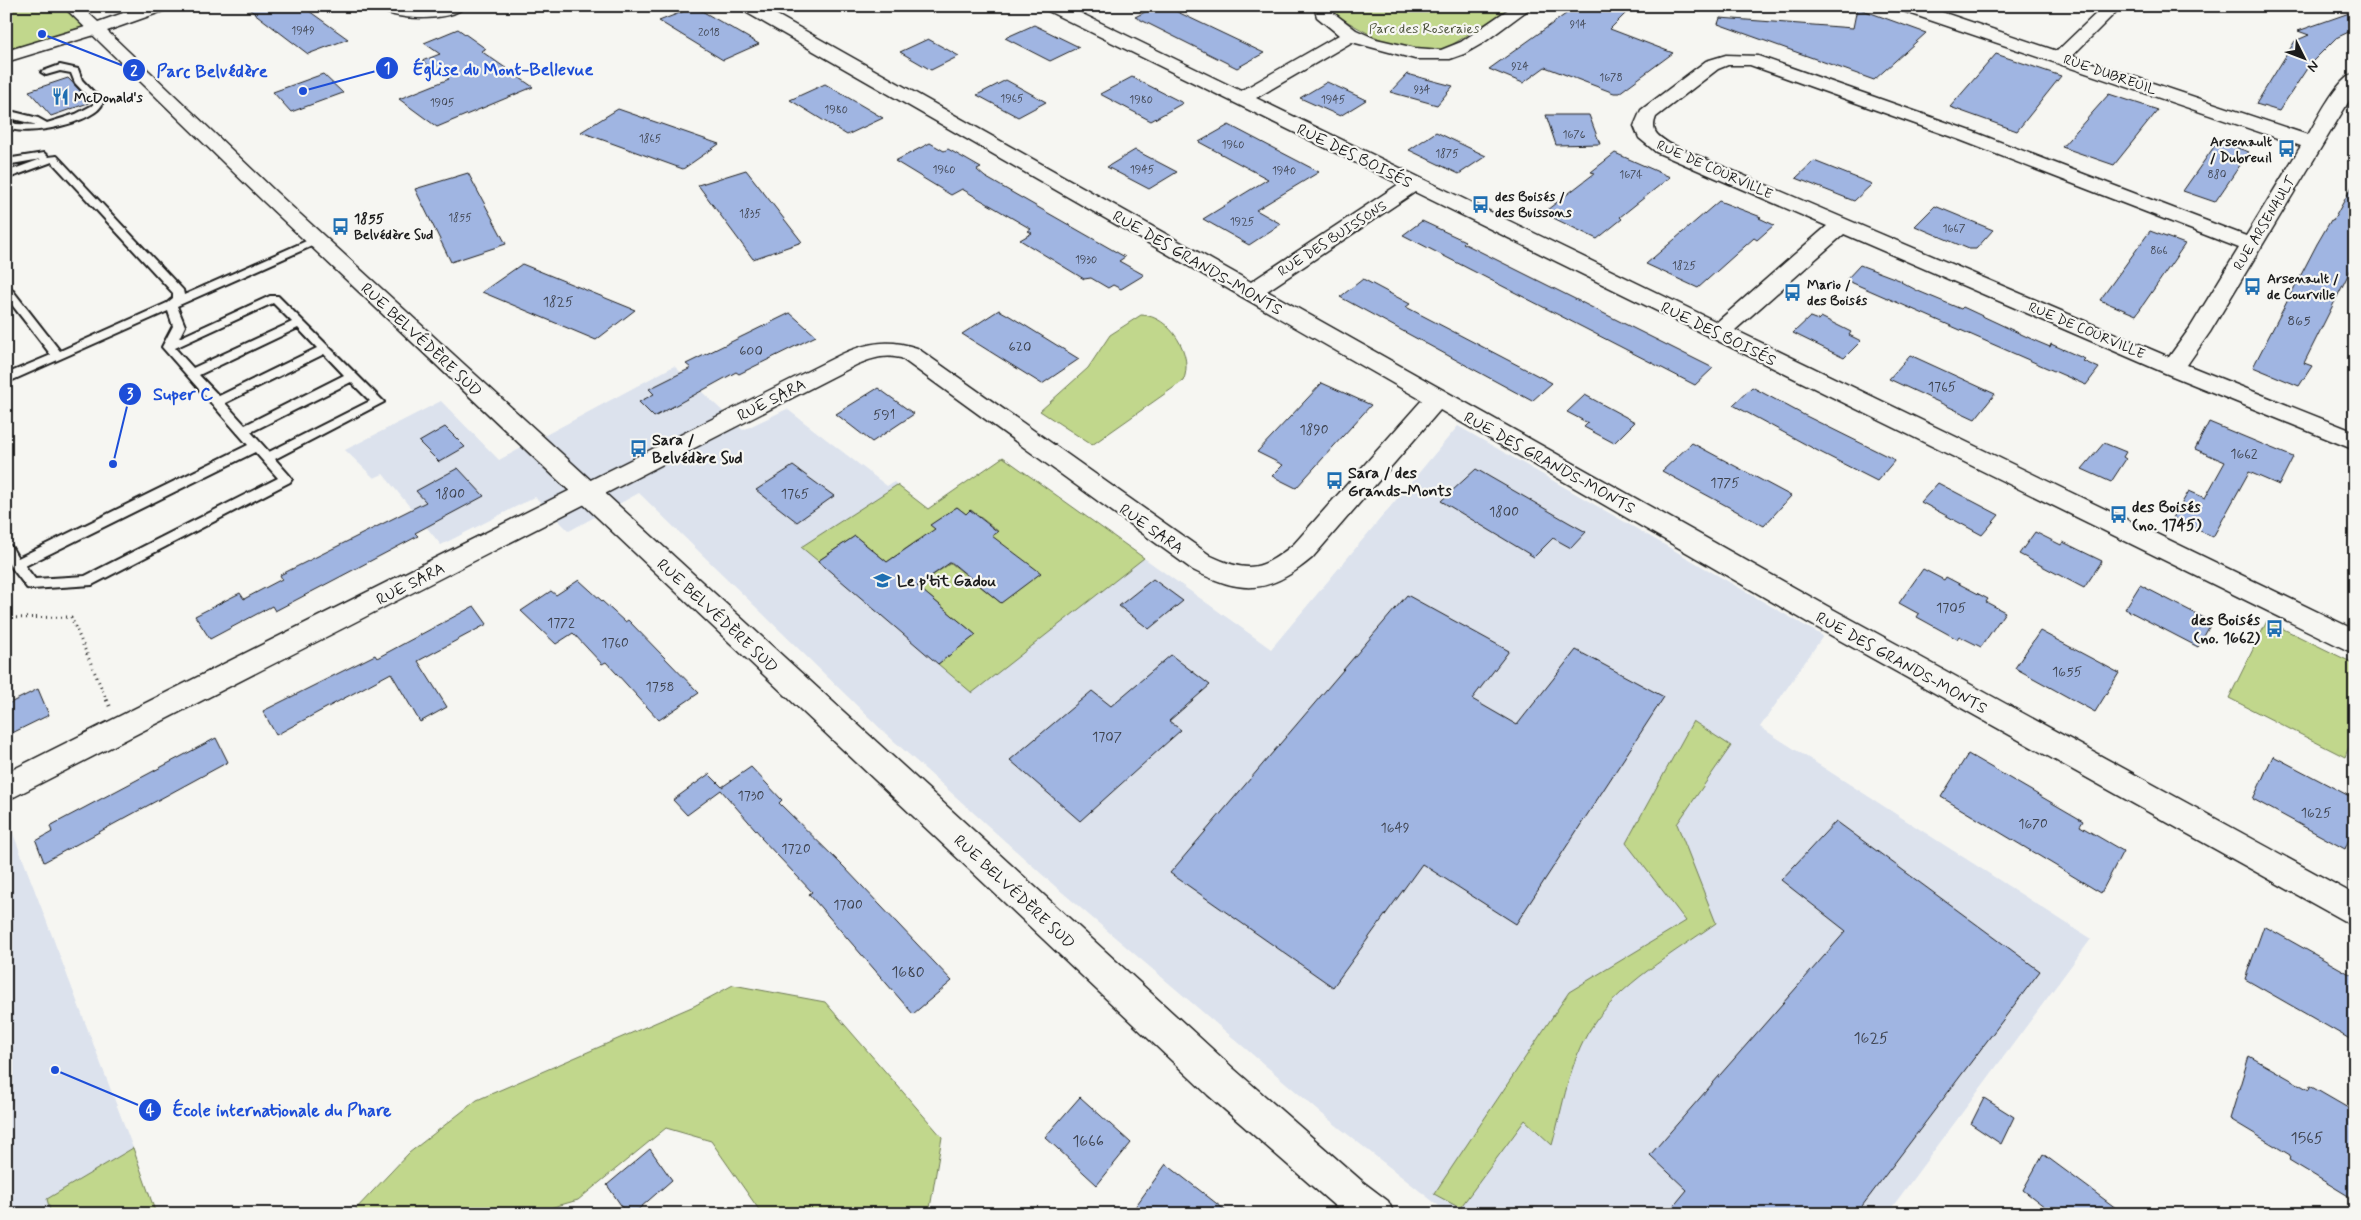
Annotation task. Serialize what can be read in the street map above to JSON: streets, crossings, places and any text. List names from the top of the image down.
{
  "streets": {
    "street": [
      "RUE DUBREUIL",
      "RUE DES BOISÉS",
      "RUE DE COURVILLE",
      "RUE ARSENAULT",
      "RUE DES BUISSONS",
      "RUE DES GRANDS-MONTS",
      "RUE BELVÉDÈRE SUD",
      "RUE SARA"
    ]
  },
  "crossings": [
    ["RUE DUBREUIL", "RUE ARSENAULT"],
    ["RUE DES BOISÉS", "RUE DES BUISSONS"],
    ["RUE DE COURVILLE", "RUE ARSENAULT"],
    ["RUE DES BUISSONS", "RUE DES GRANDS-MONTS"],
    ["RUE DES GRANDS-MONTS", "RUE SARA"],
    ["RUE BELVÉDÈRE SUD", "RUE SARA"]
  ],
  "parks": ["Parc des Roseraies"],
  "places": {
    "other": [
      "Parc Belvédère",
      "Église du Mont-Bellevue",
      "Super C",
      "École internationale du Phare"
    ],
    "restaurant": ["McDonald's"],
    "bus stop": [
      "Arsenault / Dubreuil",
      "des Boisés / des Buissons",
      "1855 Belvédère Sud",
      "Arsenault / de Courville",
      "Mario / des Boisés",
      "Sara / Belvédère Sud",
      "Sara / des Grands-Monts",
      "des Boisés (no. 1745)",
      "des Boisés (no. 1662)"
    ],
    "school or university": ["Le p'tit Gadou"]
  },
  "house_numbers": [
    "914",
    "1949",
    "2018",
    "924",
    "1678",
    "934",
    "1965",
    "1980",
    "1945",
    "1905",
    "1980",
    "1676",
    "1865",
    "1960",
    "1875",
    "1960",
    "1945",
    "1940",
    "1674",
    "880",
    "1835",
    "1855",
    "1925",
    "1667",
    "866",
    "1930",
    "1825",
    "1825",
    "865",
    "620",
    "600",
    "1765",
    "591",
    "1890",
    "1662",
    "1775",
    "1800",
    "1765",
    "1800",
    "1705",
    "1772",
    "1760",
    "1655",
    "1758",
    "1707",
    "1730",
    "1625",
    "1670",
    "1649",
    "1720",
    "1700",
    "1680",
    "1625",
    "1565",
    "1666"
  ],
  "north": "bottom right"
}
